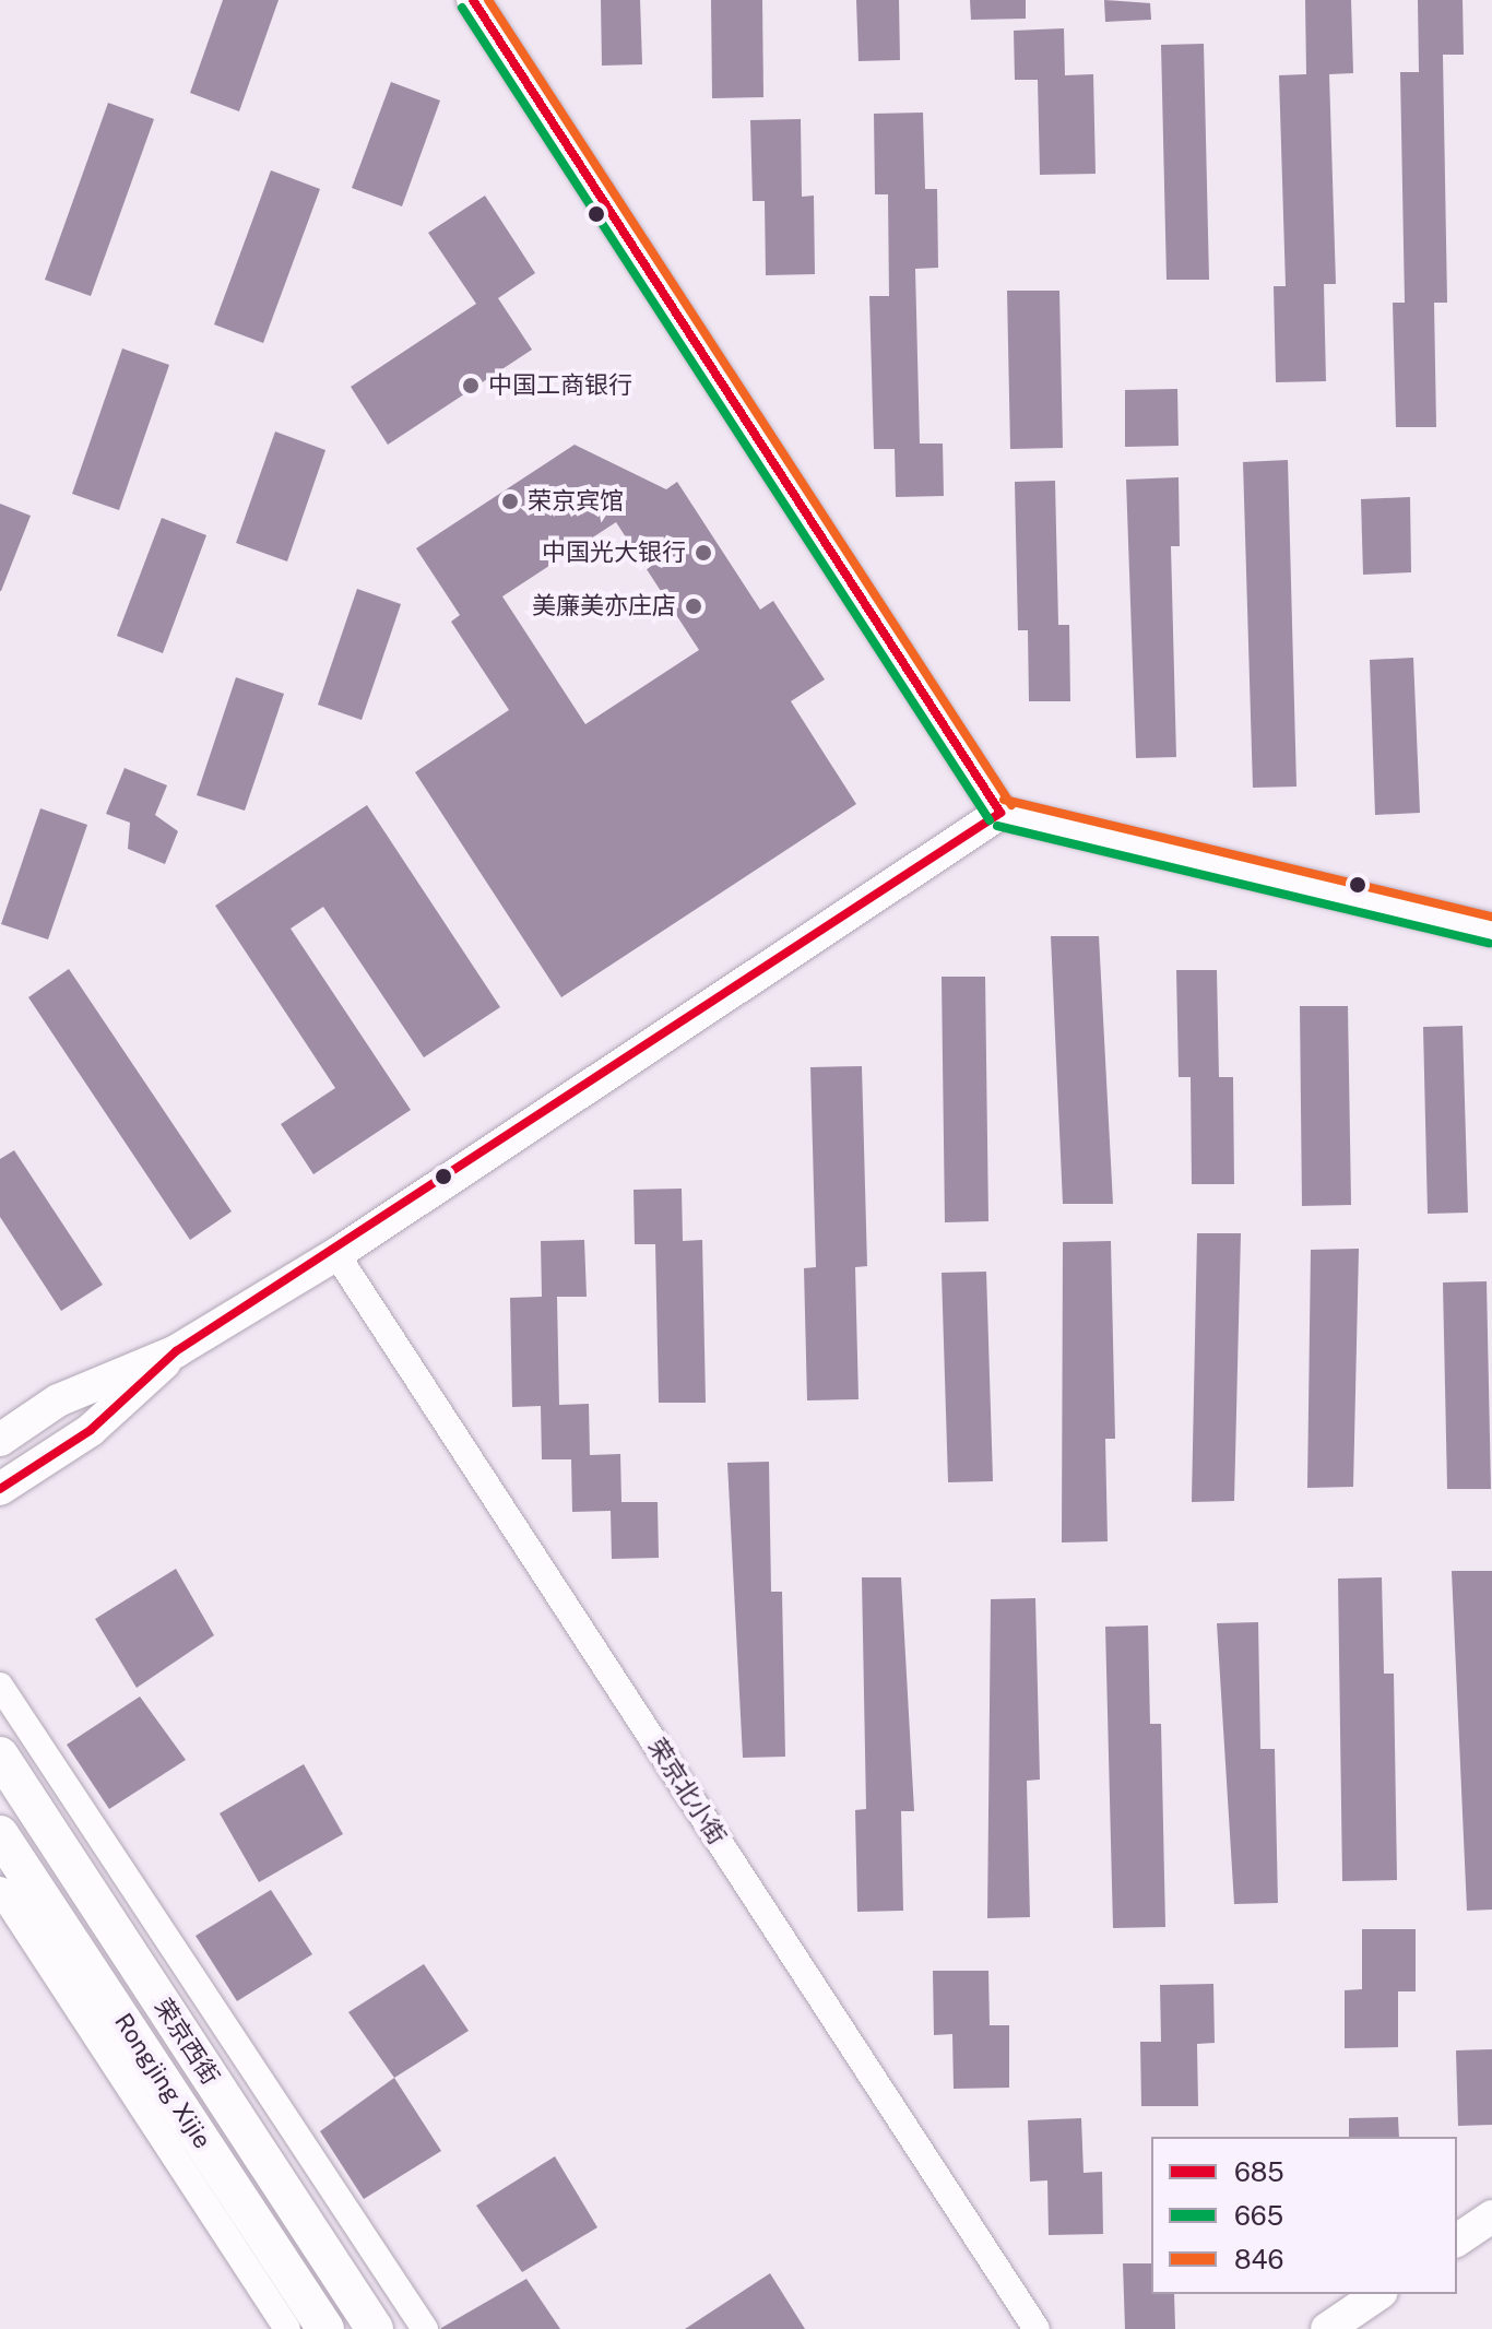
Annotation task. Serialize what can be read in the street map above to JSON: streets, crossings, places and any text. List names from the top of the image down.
{
  "streets": {
    "main road": ["荣京西街", "Rongjing Xijie"],
    "street": ["荣京北小街"]
  },
  "places": [
    "中国工商银行",
    "荣京宾馆",
    "中国光大银行",
    "美廉美亦庄店"
  ],
  "lines": ["transit line 685", "transit line 846", "transit line 665"],
  "legend": ["685", "665", "846"]
}
